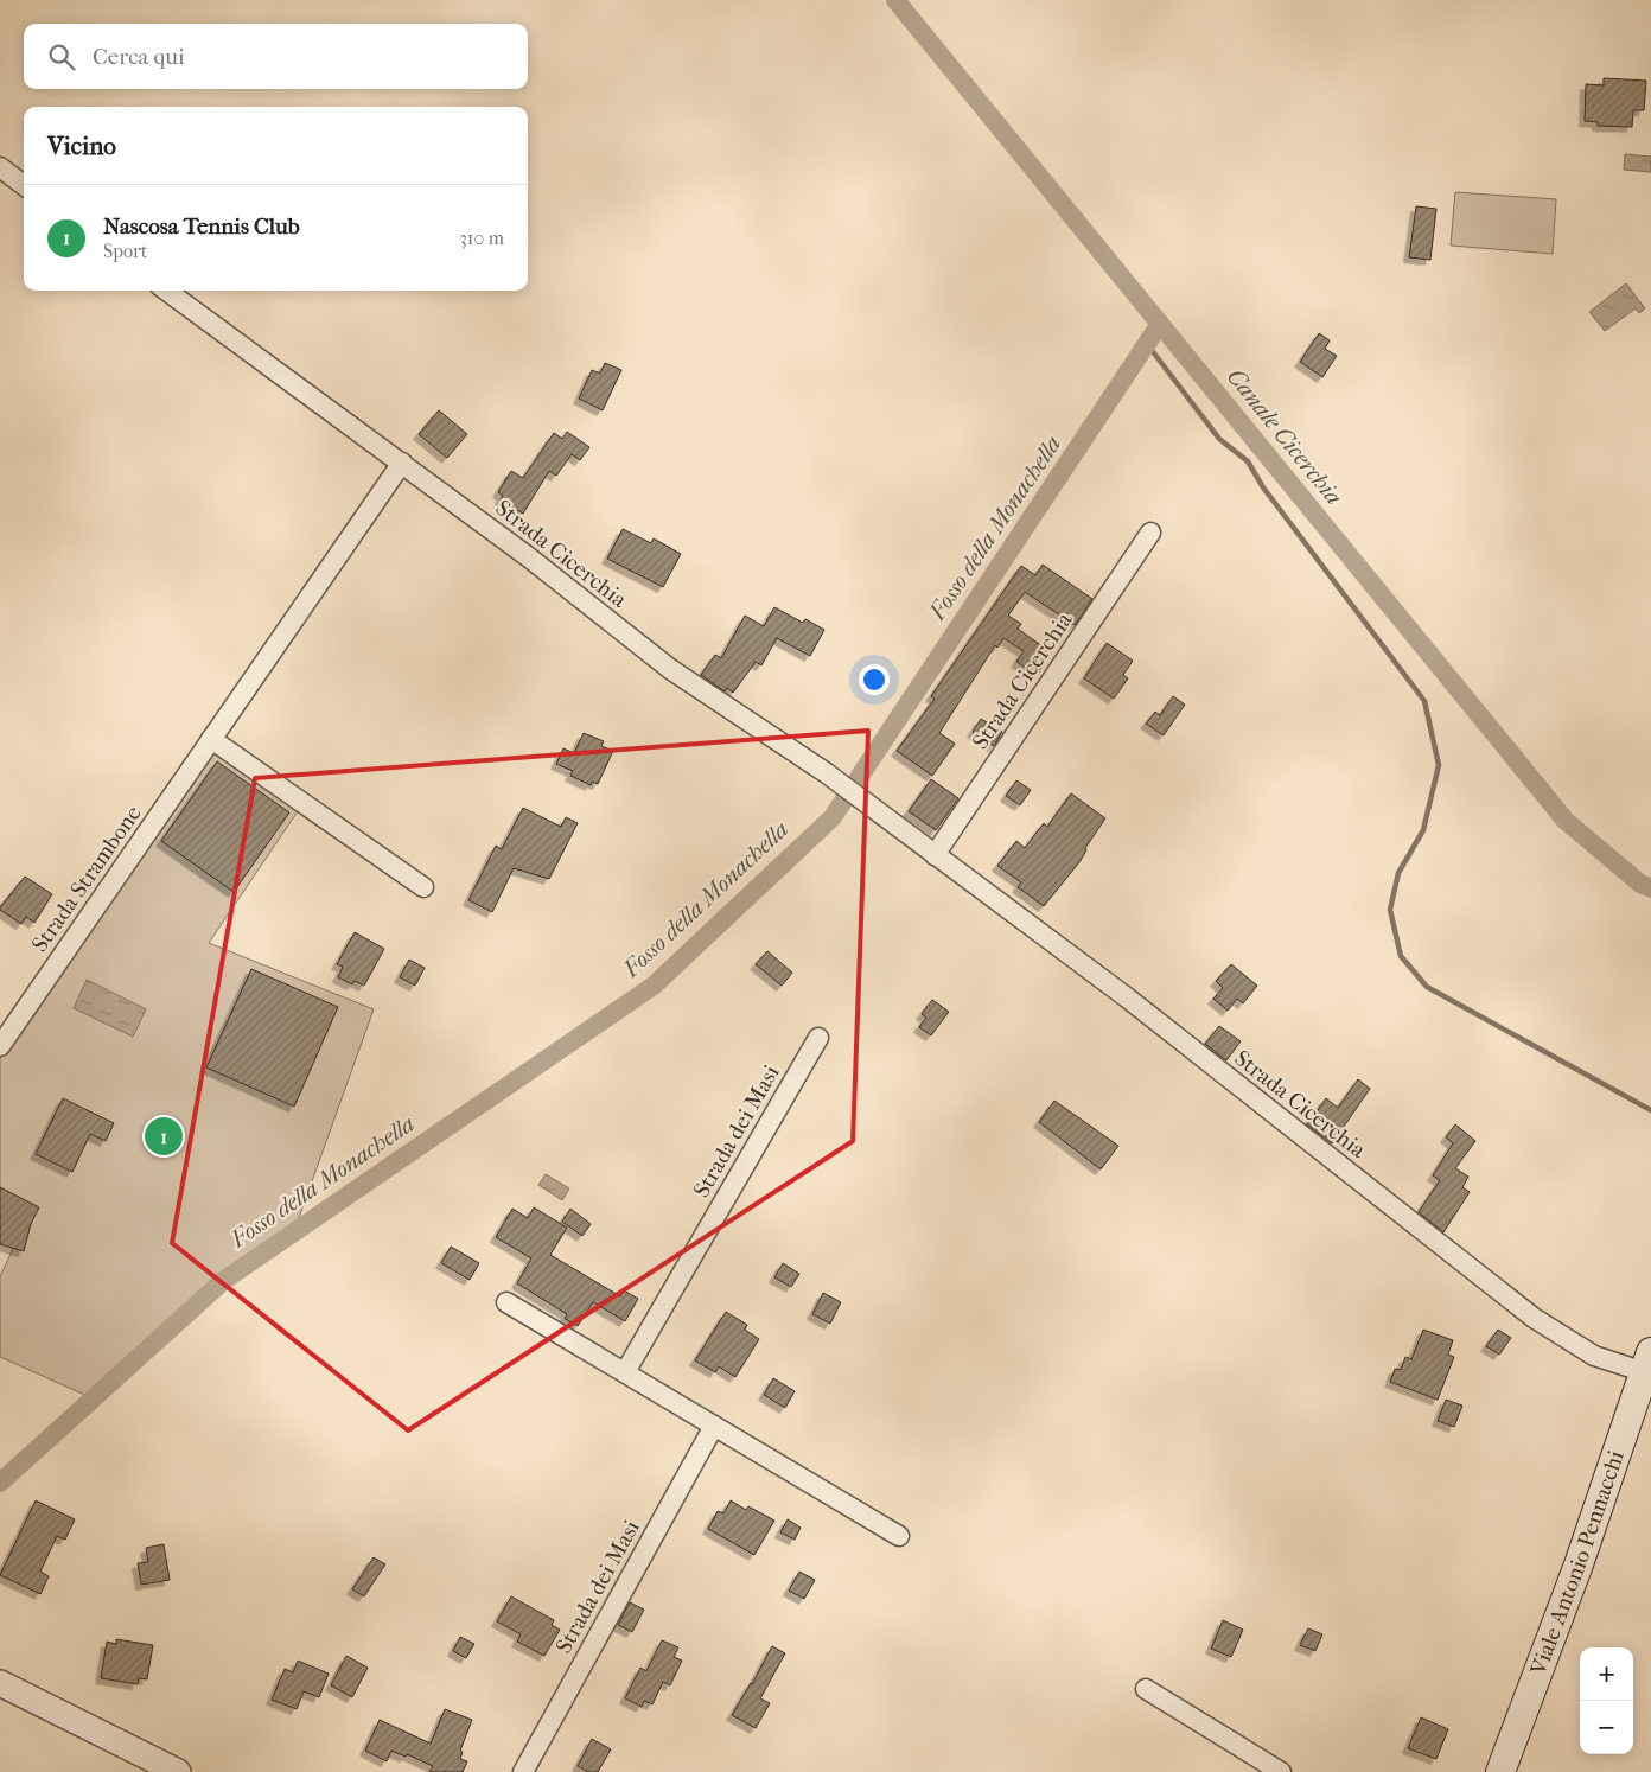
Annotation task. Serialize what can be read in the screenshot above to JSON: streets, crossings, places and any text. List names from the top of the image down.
{
  "streets": {
    "main road": ["Viale Antonio Pennacchi"],
    "street": ["Strada Cicerchia", "Strada Strambone", "Strada dei Masi"]
  },
  "crossings": [
    ["Strada Cicerchia", "Strada Strambone"],
    ["Strada Cicerchia", "Viale Antonio Pennacchi"]
  ],
  "water": ["Canale Cicerchia", "Fosso della Monachella"],
  "page": {
    "search": "Cerca qui",
    "heading": "Vicino",
    "list": [
      {
        "mark": "1",
        "name": "Nascosa Tennis Club",
        "note": "Sport",
        "value": "310 m"
      }
    ],
    "pins": "1",
    "map_buttons": ["+", "−"]
  }
}
